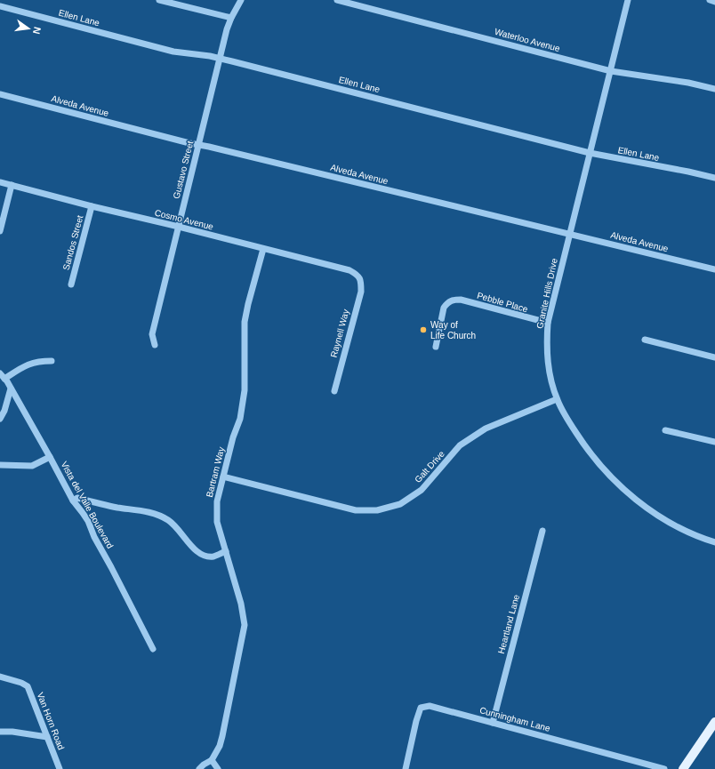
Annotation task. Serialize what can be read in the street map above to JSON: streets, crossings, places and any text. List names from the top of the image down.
{
  "streets": {
    "street": [
      "Ellen Lane",
      "Waterloo Avenue",
      "Alveda Avenue",
      "Gustavo Street",
      "Cosmo Avenue",
      "Sandos Street",
      "Granite Hills Drive",
      "Pebble Place",
      "Raynell Way",
      "Galt Drive",
      "Bartram Way",
      "Vista del Valle Boulevard",
      "Heartland Lane",
      "Cunningham Lane",
      "Van Horn Road"
    ]
  },
  "crossings": [
    ["Ellen Lane", "Gustavo Street"],
    ["Ellen Lane", "Granite Hills Drive"],
    ["Waterloo Avenue", "Granite Hills Drive"],
    ["Alveda Avenue", "Gustavo Street"],
    ["Alveda Avenue", "Granite Hills Drive"],
    ["Gustavo Street", "Cosmo Avenue"],
    ["Cosmo Avenue", "Sandos Street"],
    ["Cosmo Avenue", "Raynell Way"],
    ["Cosmo Avenue", "Bartram Way"],
    ["Granite Hills Drive", "Pebble Place"],
    ["Granite Hills Drive", "Galt Drive"],
    ["Galt Drive", "Bartram Way"],
    ["Heartland Lane", "Cunningham Lane"]
  ],
  "places": ["Way of Life Church"],
  "north": "right"
}
